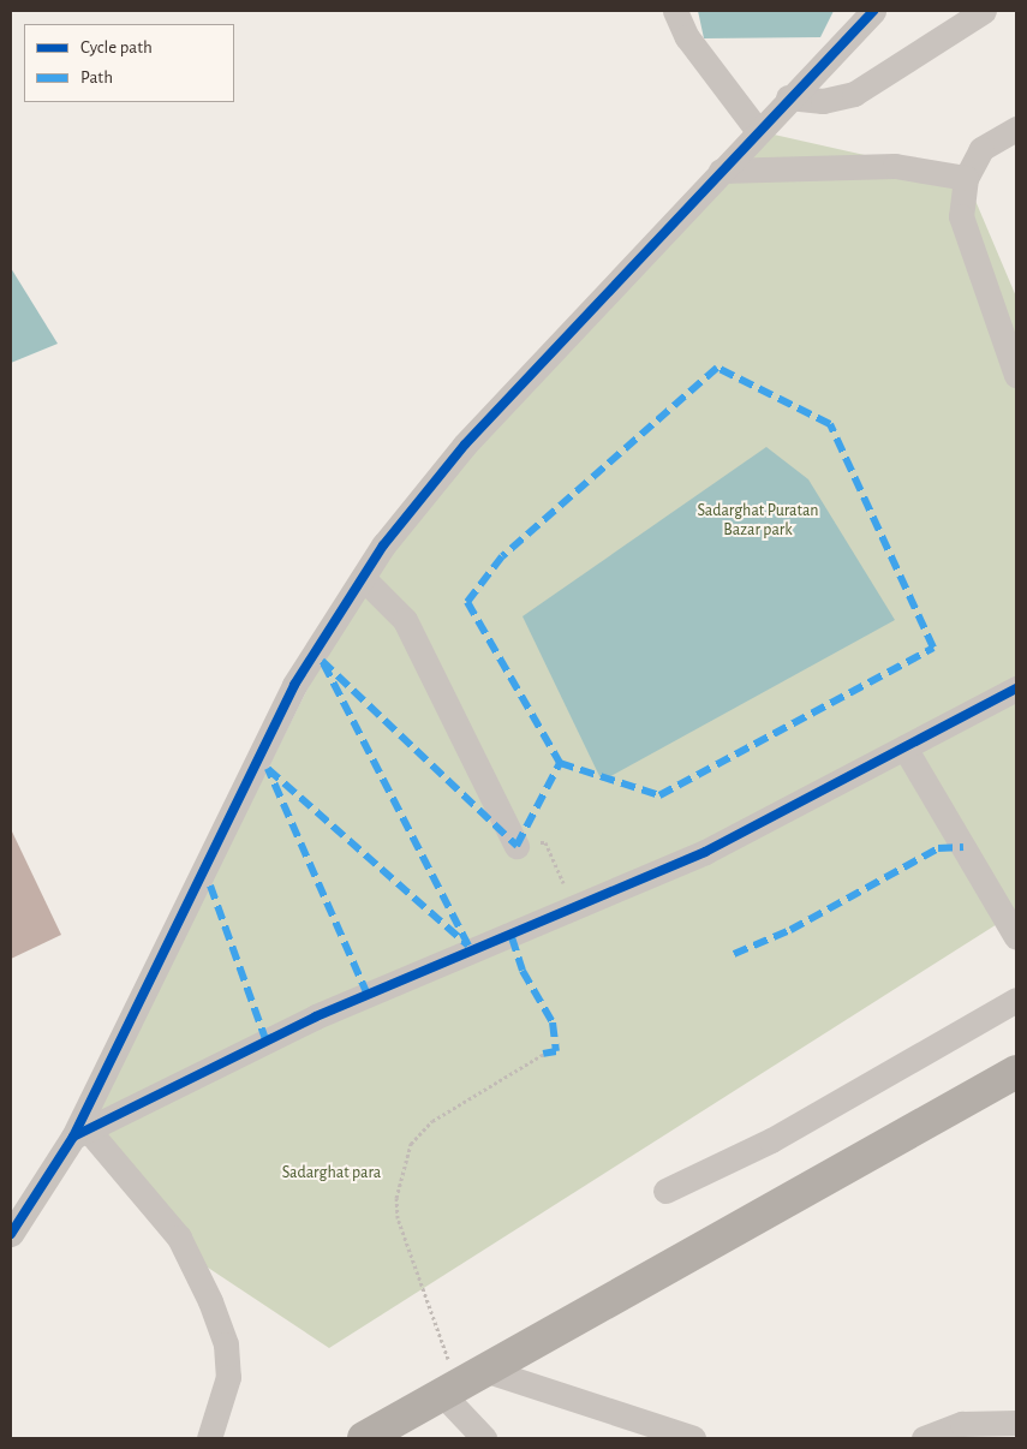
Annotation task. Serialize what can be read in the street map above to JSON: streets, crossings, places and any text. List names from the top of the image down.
{
  "parks": ["Sadarghat Puratan Bazar park", "Sadarghat para"],
  "legend": ["Cycle path", "Path"]
}
